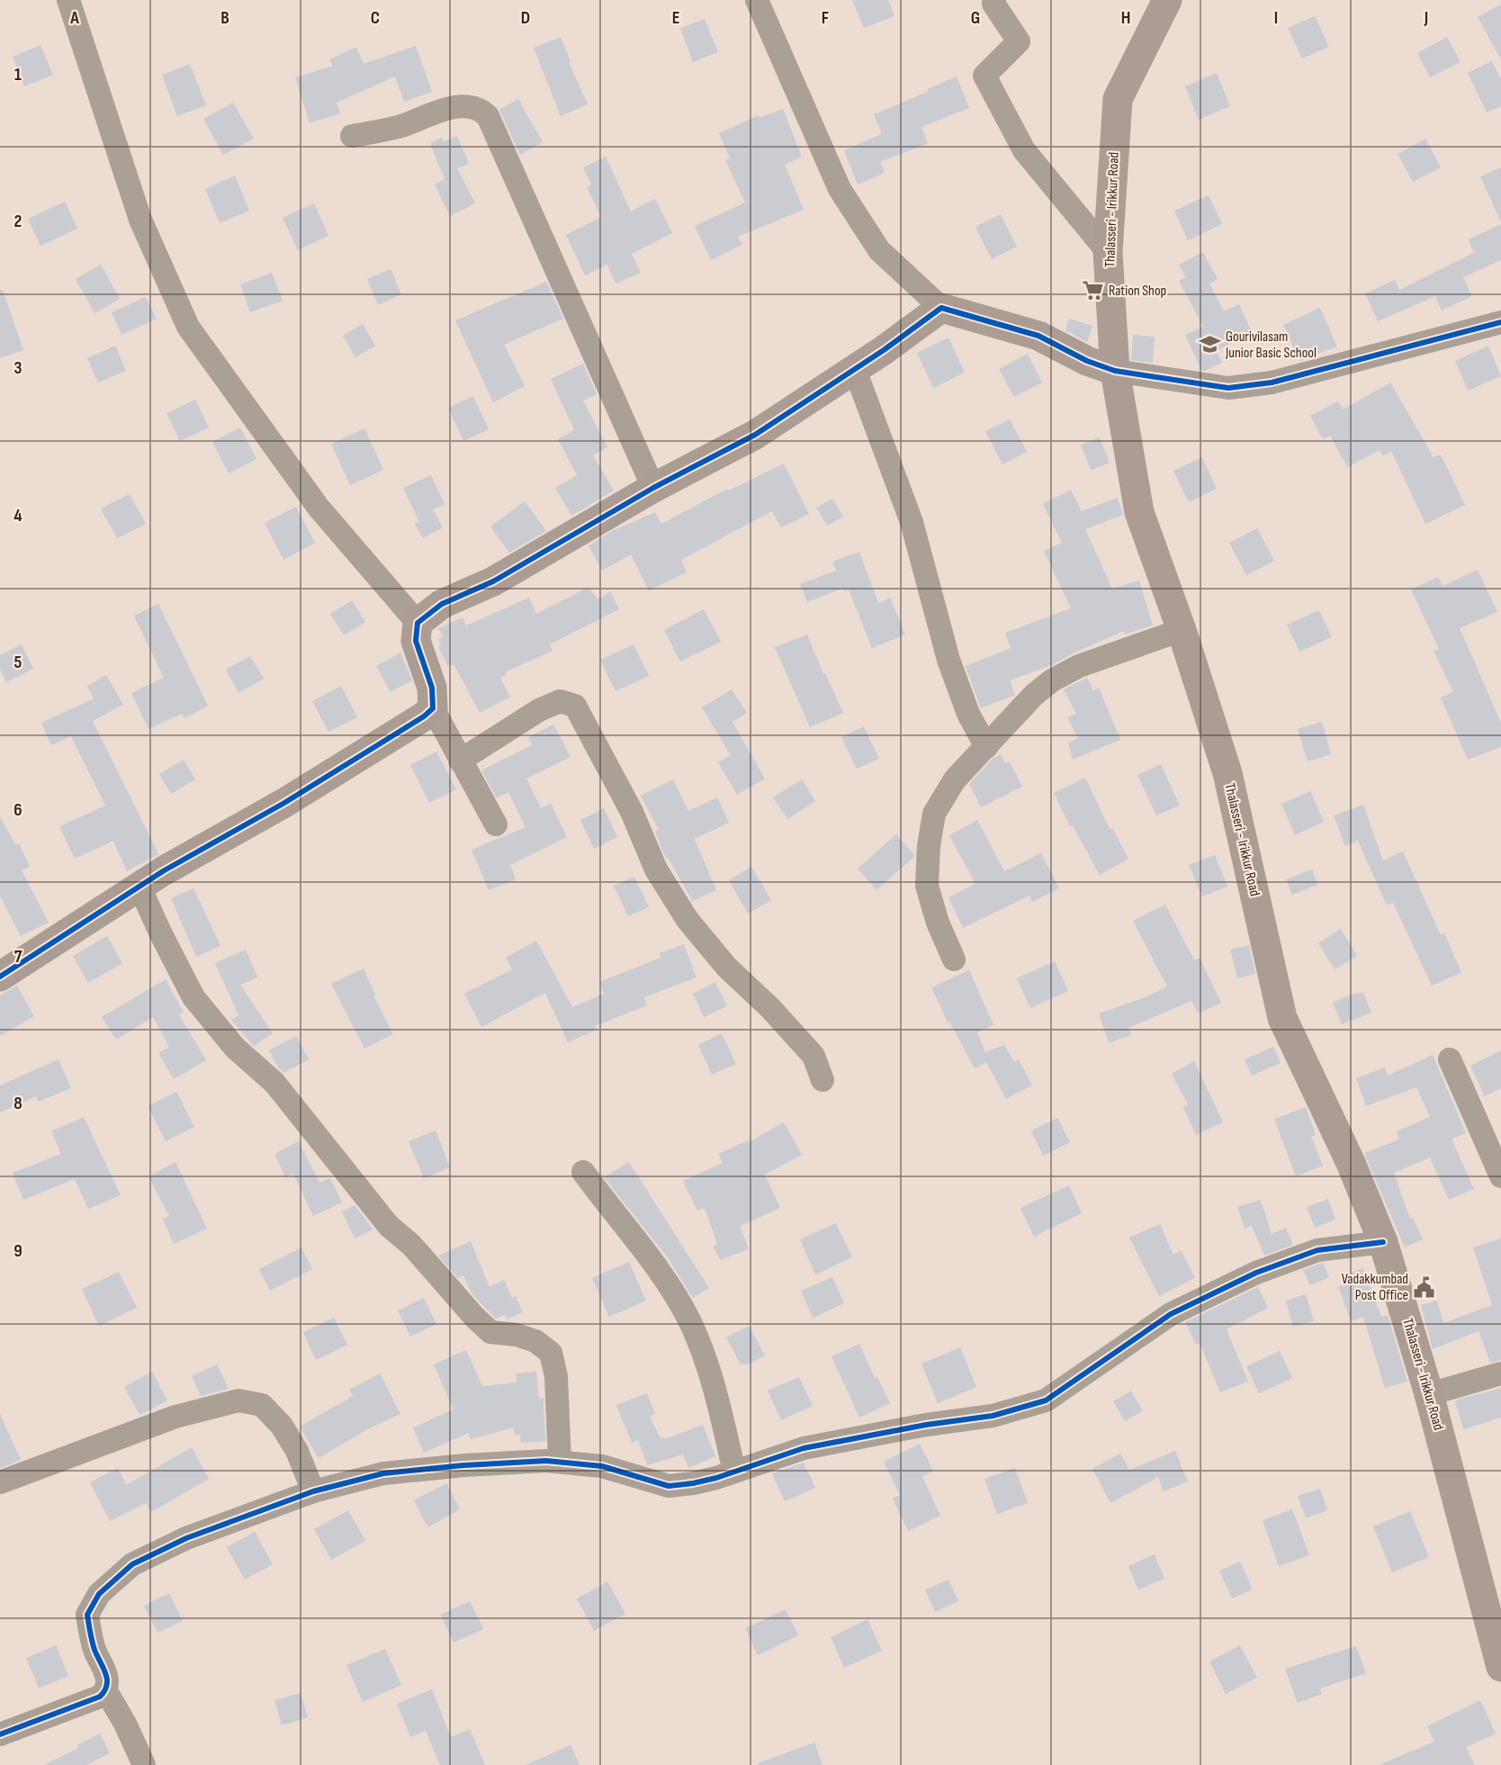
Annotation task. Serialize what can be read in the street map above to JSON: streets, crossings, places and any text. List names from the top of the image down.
{
  "streets": {
    "main road": ["Thalasseri - Irikkur Road"]
  },
  "places": {
    "supermarket": ["Ration Shop"],
    "school or university": ["Gourivilasam Junior Basic School"],
    "public building": ["Vadakkumbad Post Office"]
  },
  "grid": {
    "columns": [
      "A",
      "B",
      "C",
      "D",
      "E",
      "F",
      "G",
      "H",
      "I",
      "J"
    ],
    "rows": [
      "1",
      "2",
      "3",
      "4",
      "5",
      "6",
      "7",
      "8",
      "9"
    ]
  }
}
